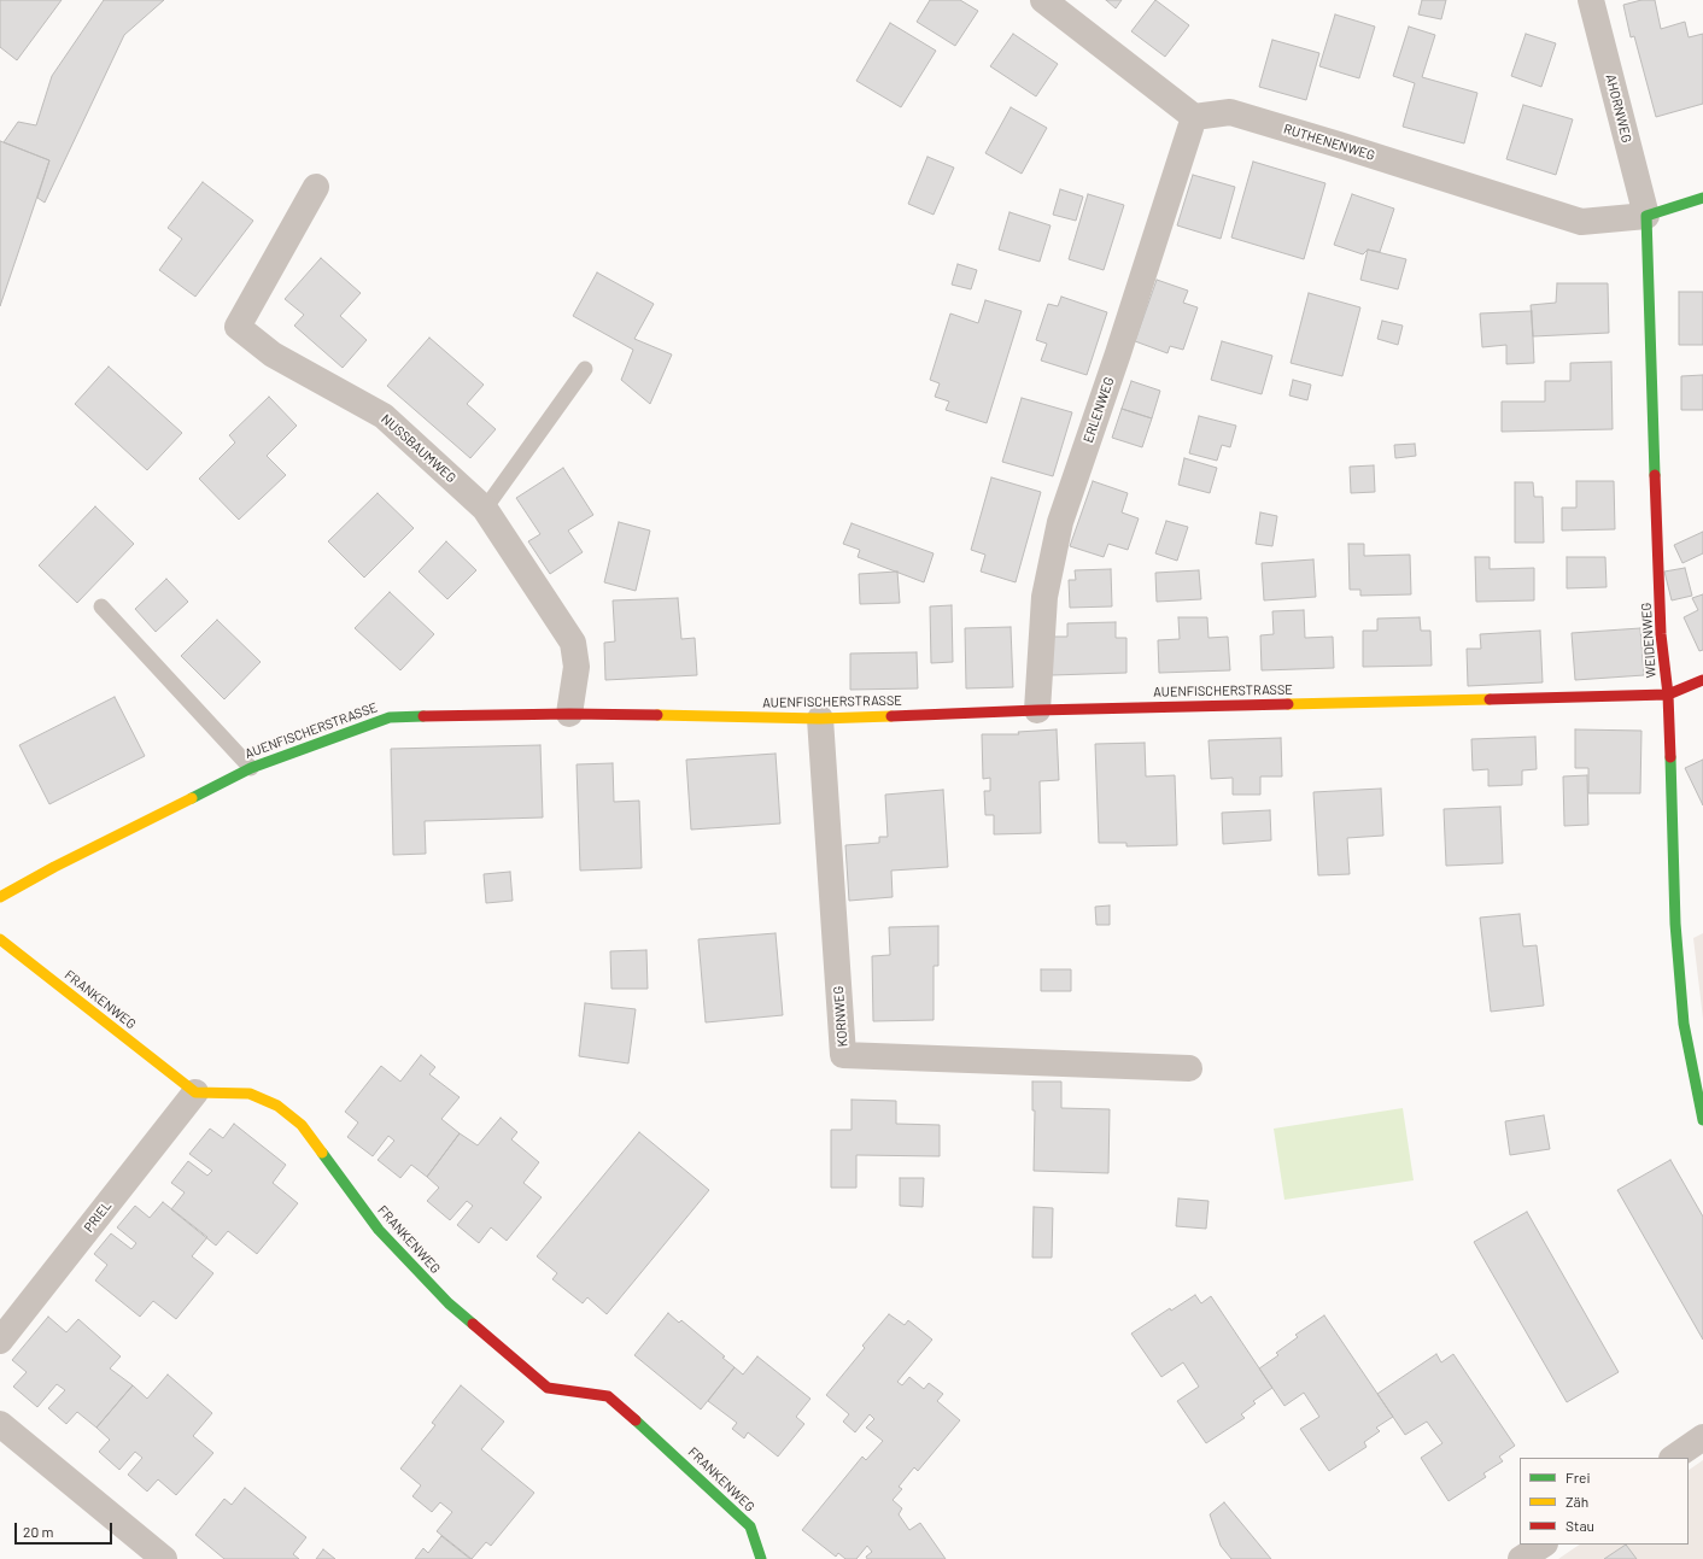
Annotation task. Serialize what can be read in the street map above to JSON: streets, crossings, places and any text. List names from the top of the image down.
{
  "streets": {
    "street": [
      "AHORNWEG",
      "RUTHENENWEG",
      "ERLENWEG",
      "NUSSBAUMWEG",
      "WEIDENWEG",
      "AUENFISCHERSTRASSE",
      "FRANKENWEG",
      "KORNWEG",
      "PRIEL"
    ]
  },
  "crossings": [
    ["AHORNWEG", "RUTHENENWEG"],
    ["AHORNWEG", "WEIDENWEG"],
    ["RUTHENENWEG", "ERLENWEG"],
    ["RUTHENENWEG", "WEIDENWEG"],
    ["ERLENWEG", "AUENFISCHERSTRASSE"],
    ["NUSSBAUMWEG", "AUENFISCHERSTRASSE"],
    ["WEIDENWEG", "AUENFISCHERSTRASSE"],
    ["AUENFISCHERSTRASSE", "KORNWEG"],
    ["FRANKENWEG", "PRIEL"]
  ],
  "legend": ["Frei", "Zäh", "Stau"],
  "scale_bar": "20 m"
}
